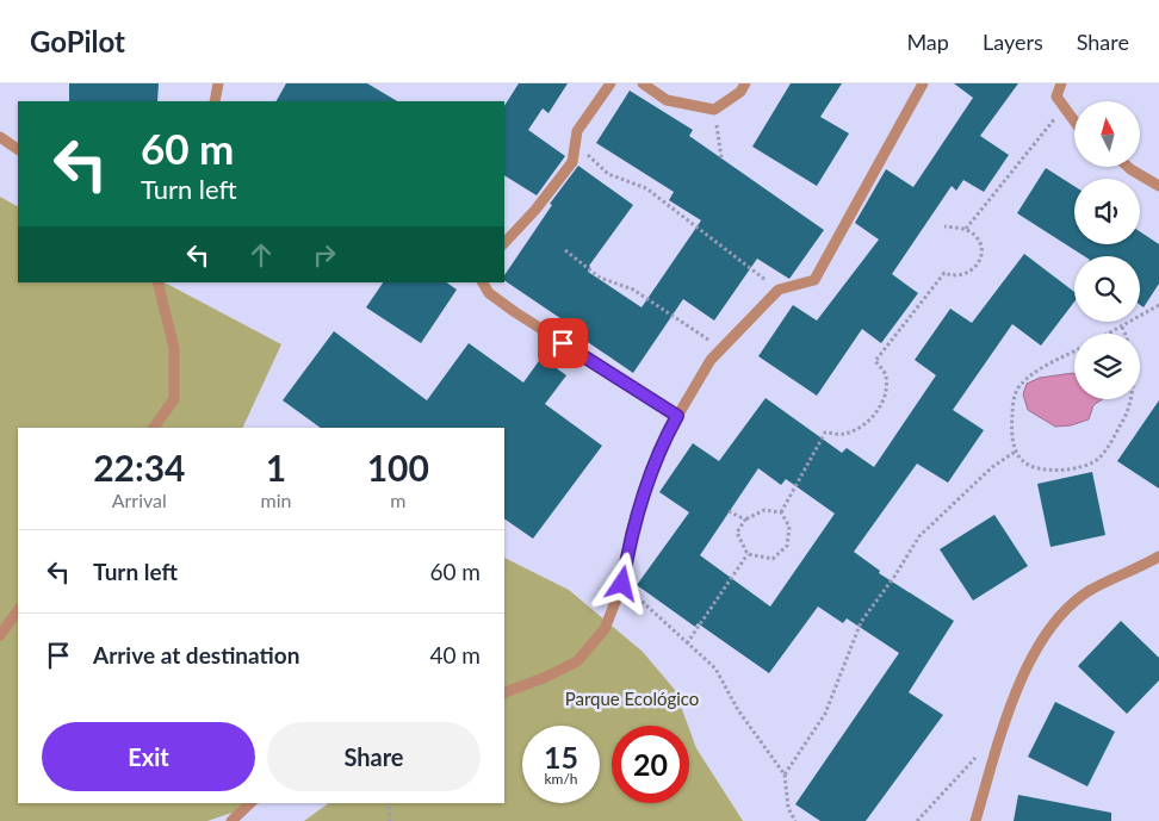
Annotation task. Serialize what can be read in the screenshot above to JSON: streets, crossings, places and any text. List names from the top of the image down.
{
  "parks": ["Parque Ecológico"],
  "north": "top",
  "page": {
    "header": "GoPilot",
    "nav": ["Map", "Layers", "Share"],
    "turn": ["60 m", "Turn left"],
    "eta": [
      "22:34",
      "Arrival",
      "1",
      "min",
      "100",
      "m"
    ],
    "list": [
      {
        "name": "Turn left",
        "value": "60 m"
      },
      {
        "name": "Arrive at destination",
        "value": "40 m"
      }
    ],
    "buttons": ["Exit", "Share"],
    "speed": "15 km/h",
    "limit": "20"
  }
}
